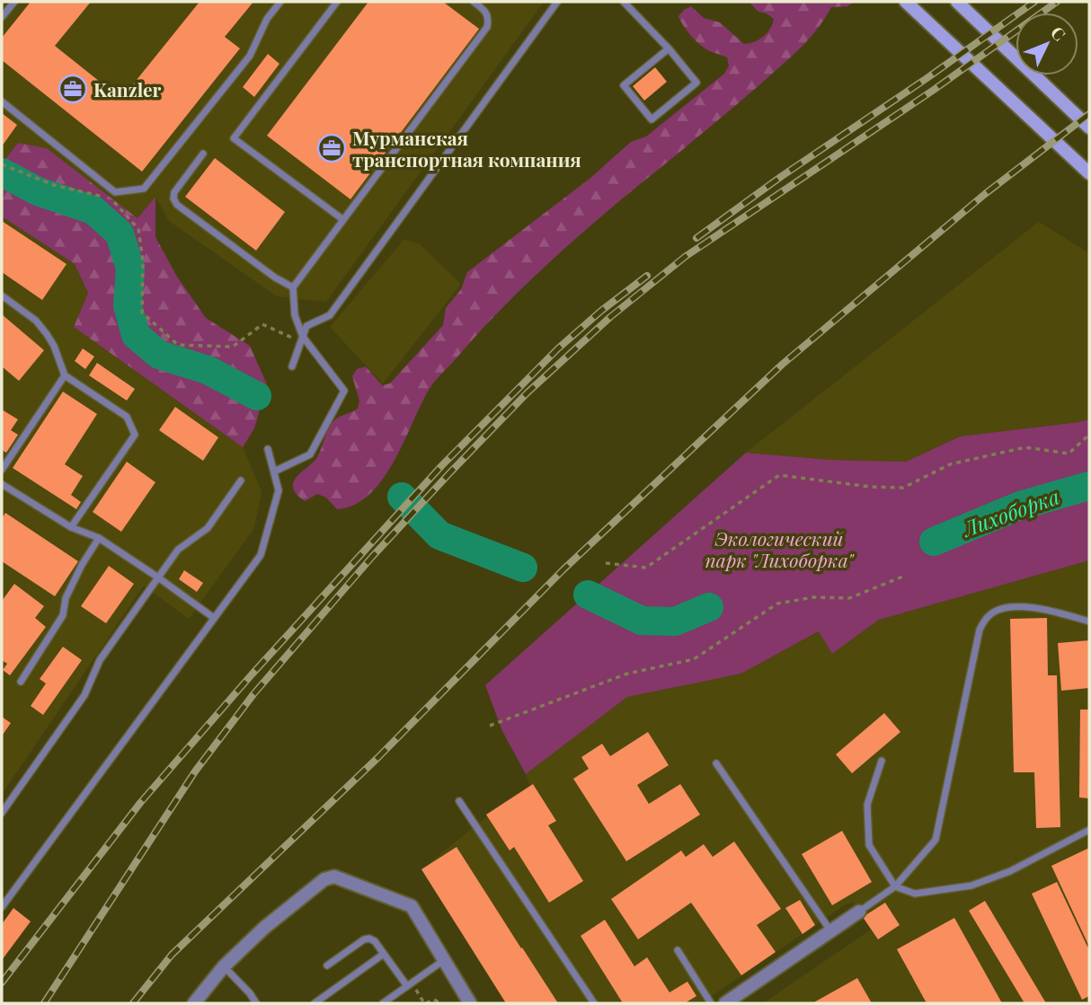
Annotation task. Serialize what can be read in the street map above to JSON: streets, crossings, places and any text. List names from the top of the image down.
{
  "water": ["Лихоборка"],
  "parks": ["Экологический парк \"Лихоборка\""],
  "places": {
    "office": ["Kanzler", "Мурманская транспортная компания"]
  },
  "north": "top right"
}
